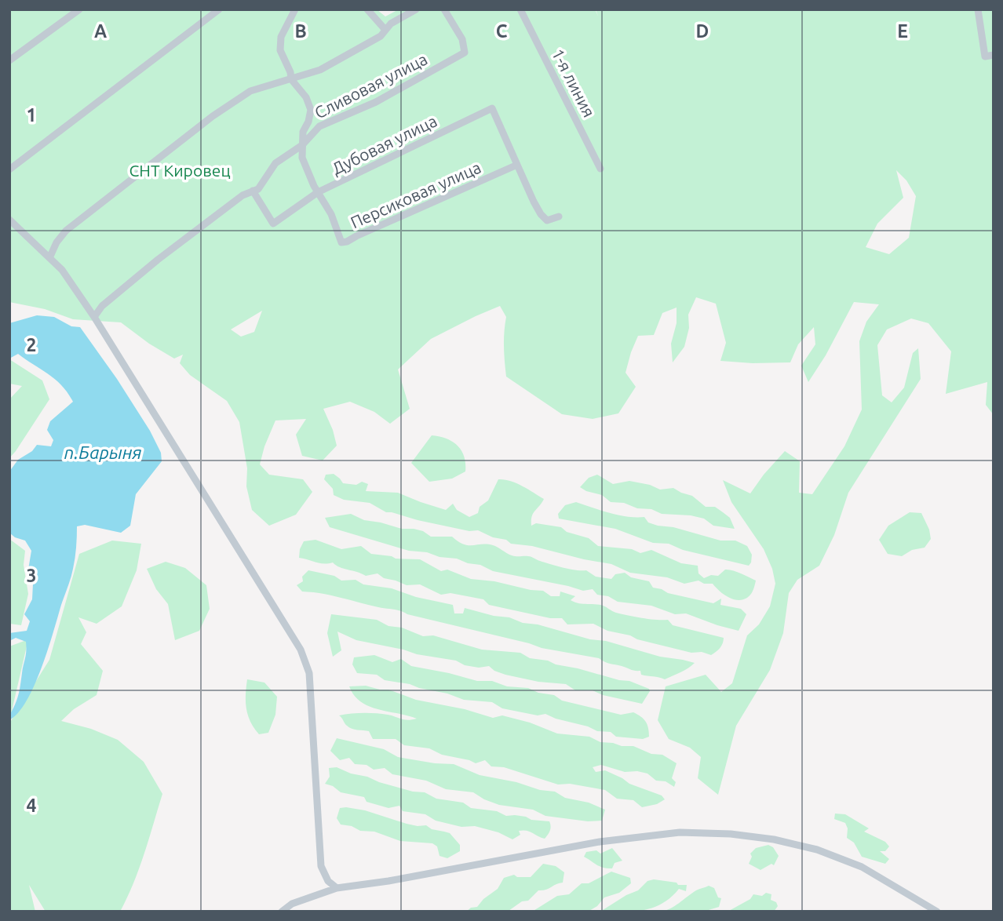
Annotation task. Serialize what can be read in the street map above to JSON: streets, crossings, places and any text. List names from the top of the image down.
{
  "streets": {
    "street": [
      "1-я линия",
      "Сливовая улица",
      "Дубовая улица",
      "Персиковая улица"
    ]
  },
  "crossings": [
    ["Сливовая улица", "Дубовая улица"],
    ["Сливовая улица", "Персиковая улица"],
    ["Дубовая улица", "Персиковая улица"]
  ],
  "water": ["п.Барыня"],
  "parks": ["СНТ Кировец"],
  "grid": {
    "columns": [
      "A",
      "B",
      "C",
      "D",
      "E"
    ],
    "rows": [
      "1",
      "2",
      "3",
      "4"
    ]
  }
}
